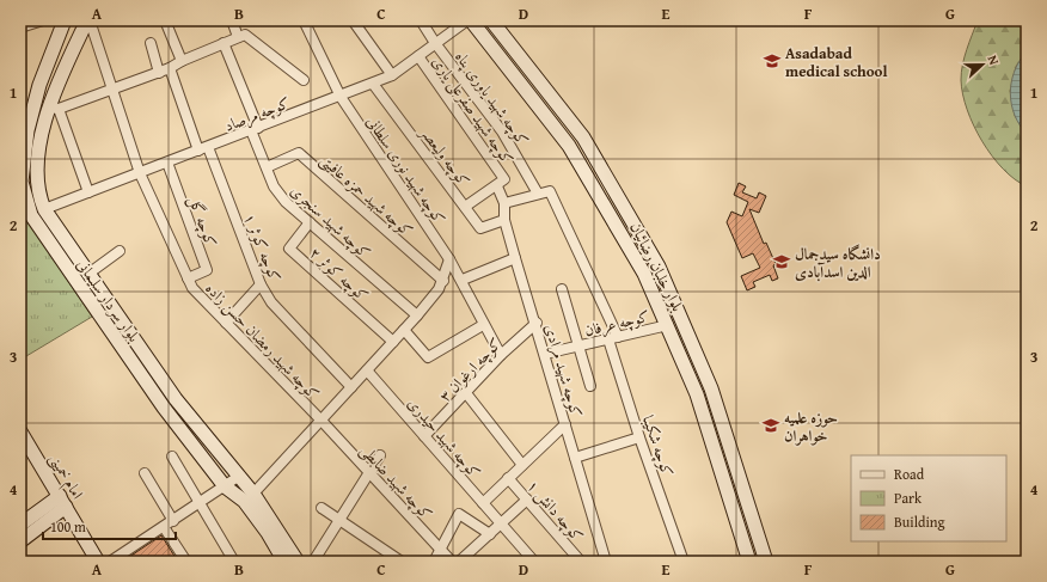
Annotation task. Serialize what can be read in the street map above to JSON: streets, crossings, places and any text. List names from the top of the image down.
{
  "streets": {
    "main road": ["بلوار خلبان رضائیان", "بلوار سردار سلیمانی", "امام خمینی"],
    "street": [
      "کوچه شهید یاوری پناه",
      "کوچه شهید صفرعلی یاری",
      "کوچه مرصاد",
      "کوچه ولیعصر",
      "کوچه شهید نوری سلطانی",
      "کوچه شهید حمزه عافیتی",
      "کوچه گل",
      "کوچه شهید سنجری",
      "کوچه کوثر ۱",
      "کوچه کوثر ۲",
      "کوچه عرفان",
      "کوچه شهید رمضان حسن زاده",
      "کوچه ارغوان ۳",
      "کوچه شهید مرادی",
      "کوچه شهید حیدری",
      "کوچه شکیبا",
      "کوچه شهید ضابطی",
      "کوچه دانش ۱"
    ]
  },
  "crossings": [
    ["کوچه شهید یاوری پناه", "کوچه مرصاد"],
    ["کوچه شهید یاوری پناه", "کوچه شکیبا"],
    ["کوچه شهید صفرعلی یاری", "کوچه مرصاد"],
    ["کوچه شهید صفرعلی یاری", "کوچه شهید مرادی"],
    ["کوچه مرصاد", "کوچه ولیعصر"],
    ["کوچه مرصاد", "کوچه شهید نوری سلطانی"],
    ["کوچه مرصاد", "کوچه گل"],
    ["کوچه مرصاد", "کوچه شهید سنجری"],
    ["کوچه مرصاد", "کوچه کوثر ۱"],
    ["کوچه مرصاد", "بلوار خلبان رضائیان"],
    ["کوچه مرصاد", "بلوار سردار سلیمانی"],
    ["کوچه مرصاد", "کوچه شهید رمضان حسن زاده"],
    ["کوچه ولیعصر", "کوچه شهید مرادی"],
    ["کوچه شهید نوری سلطانی", "کوچه ارغوان ۳"],
    ["کوچه شهید حمزه عافیتی", "کوچه شهید سنجری"],
    ["کوچه گل", "کوچه شهید رمضان حسن زاده"],
    ["کوچه شهید سنجری", "کوچه کوثر ۲"],
    ["بلوار خلبان رضائیان", "کوچه عرفان"],
    ["بلوار سردار سلیمانی", "کوچه شهید رمضان حسن زاده"],
    ["کوچه عرفان", "کوچه شهید مرادی"],
    ["کوچه عرفان", "کوچه شکیبا"],
    ["کوچه شهید رمضان حسن زاده", "کوچه شهید ضابطی"],
    ["کوچه ارغوان ۳", "کوچه شهید مرادی"],
    ["کوچه ارغوان ۳", "کوچه شهید حیدری"]
  ],
  "places": {
    "school or university": ["Asadabad medical school", "دانشگاه سیدجمال الدین اسدآبادی", "حوزه علمیه خواهران"]
  },
  "legend": ["Road", "Park", "Building"],
  "scale_bar": "100 m",
  "north": "right",
  "grid": {
    "columns": [
      "A",
      "B",
      "C",
      "D",
      "E",
      "F",
      "G"
    ],
    "rows": [
      "1",
      "2",
      "3",
      "4"
    ]
  }
}
